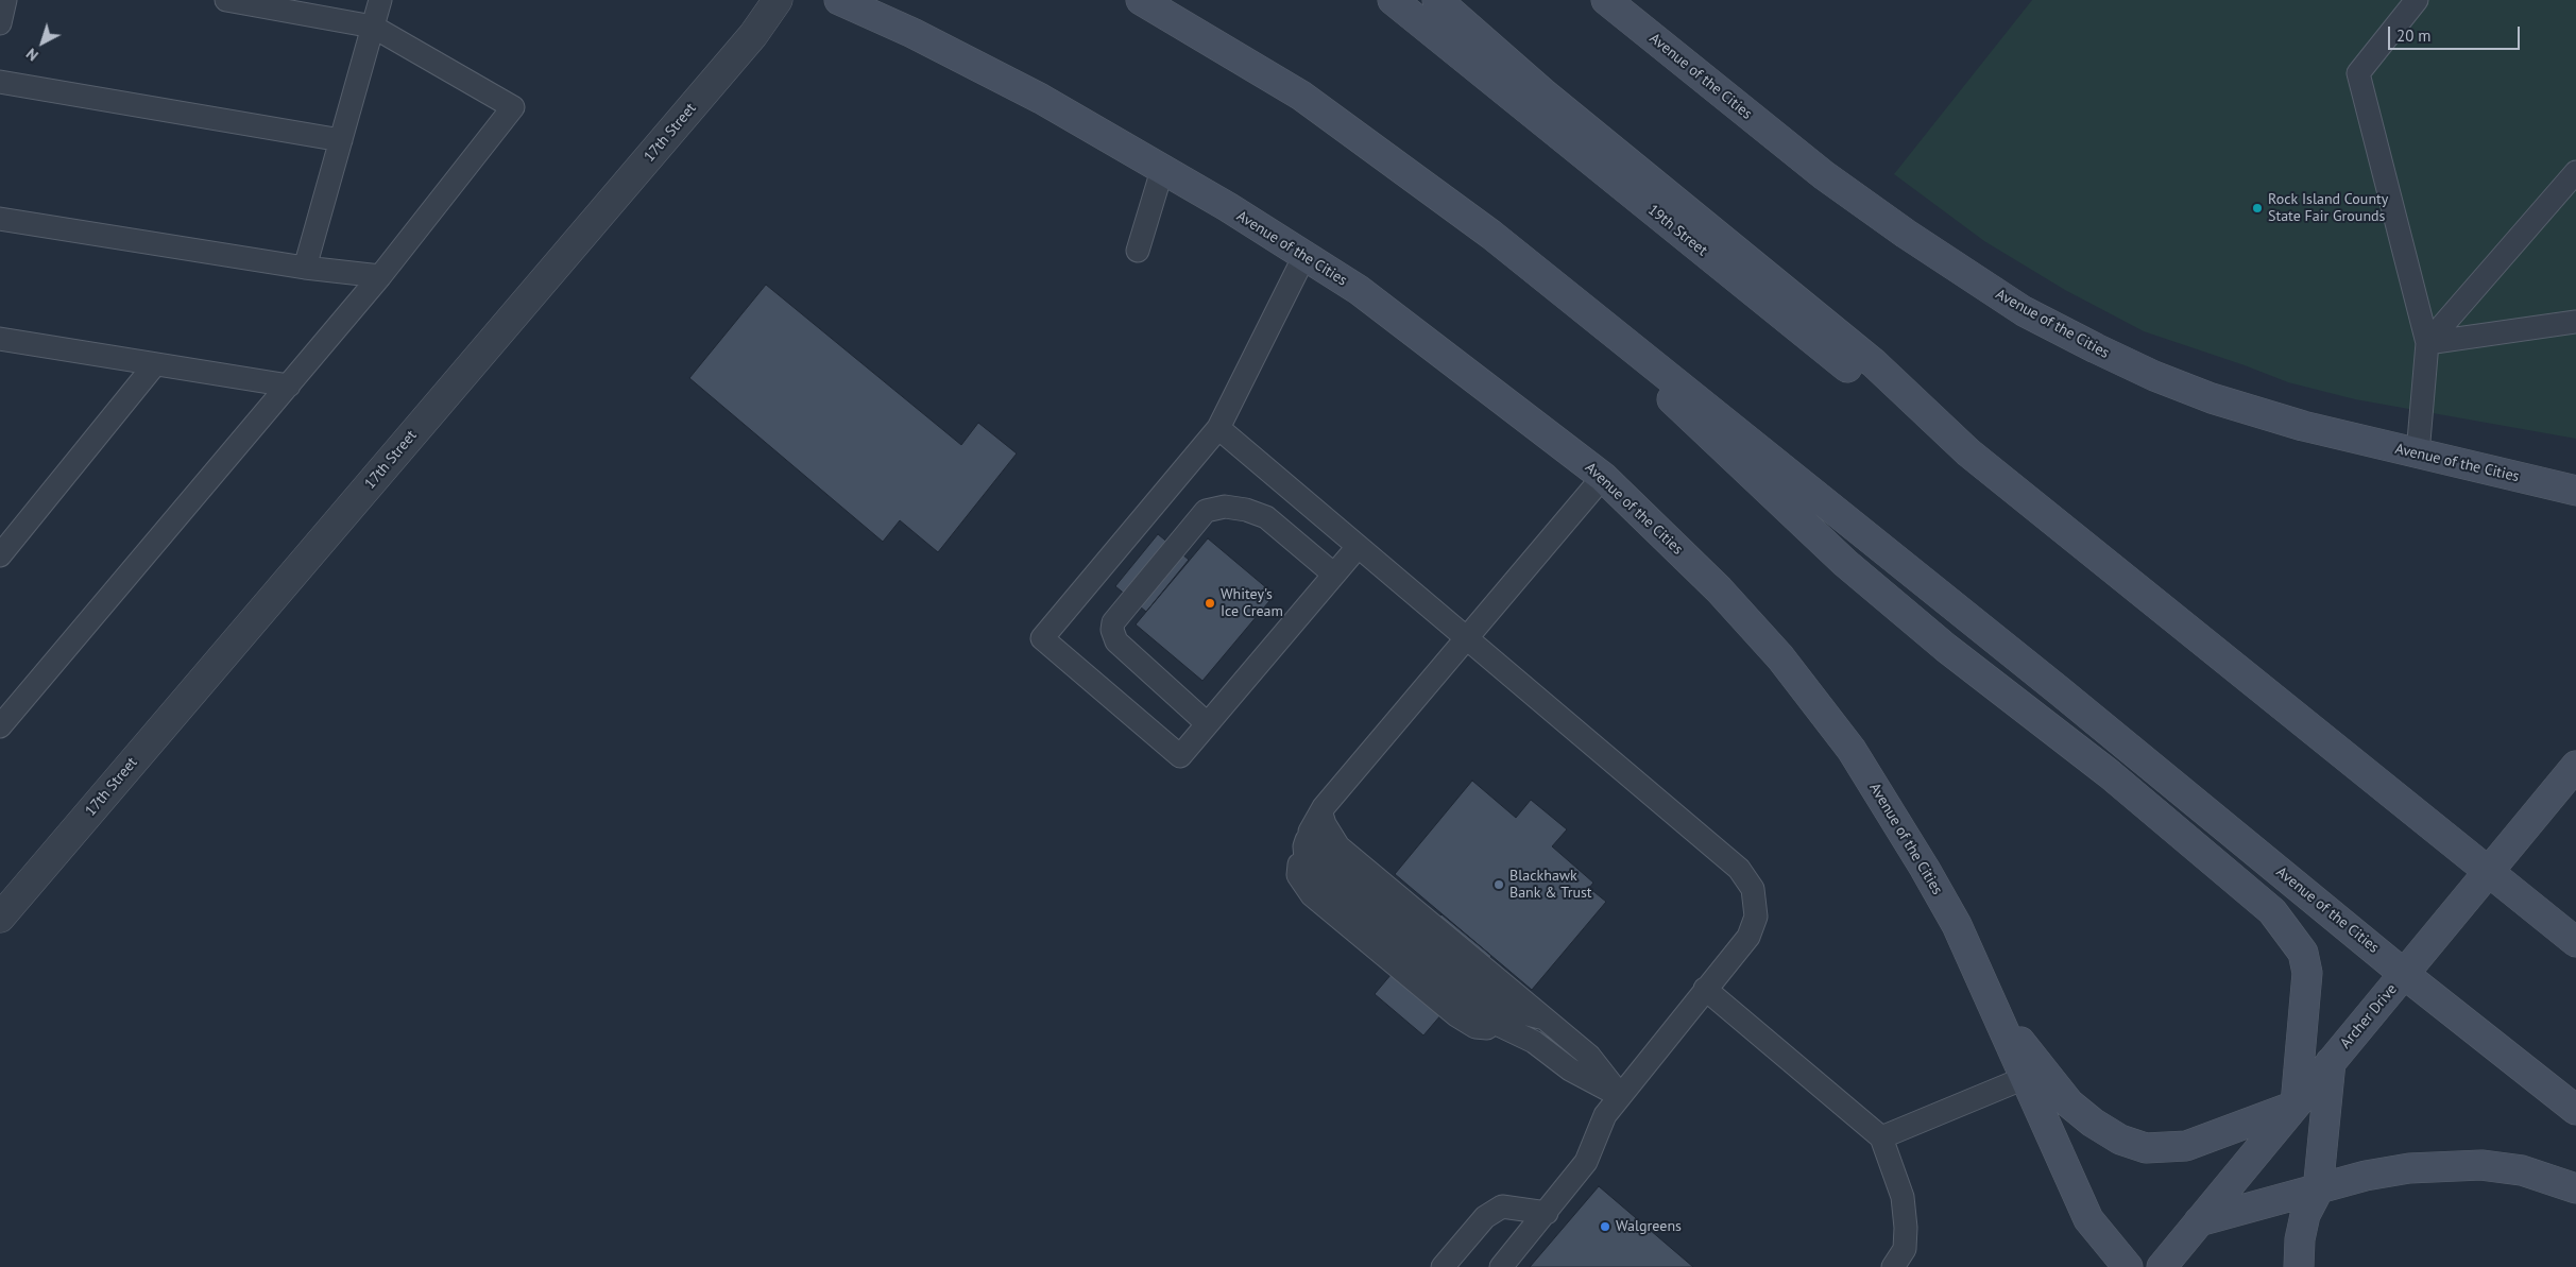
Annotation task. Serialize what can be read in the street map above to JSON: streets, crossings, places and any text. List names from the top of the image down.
{
  "streets": {
    "main road": ["Avenue of the Cities", "19th Street", "Archer Drive"],
    "street": ["17th Street"]
  },
  "crossings": [
    ["Avenue of the Cities", "Archer Drive"]
  ],
  "places": [
    "Rock Island County State Fair Grounds",
    "Whitey's Ice Cream",
    "Blackhawk Bank & Trust",
    "Walgreens"
  ],
  "scale_bar": "20 m",
  "north": "bottom left"
}
